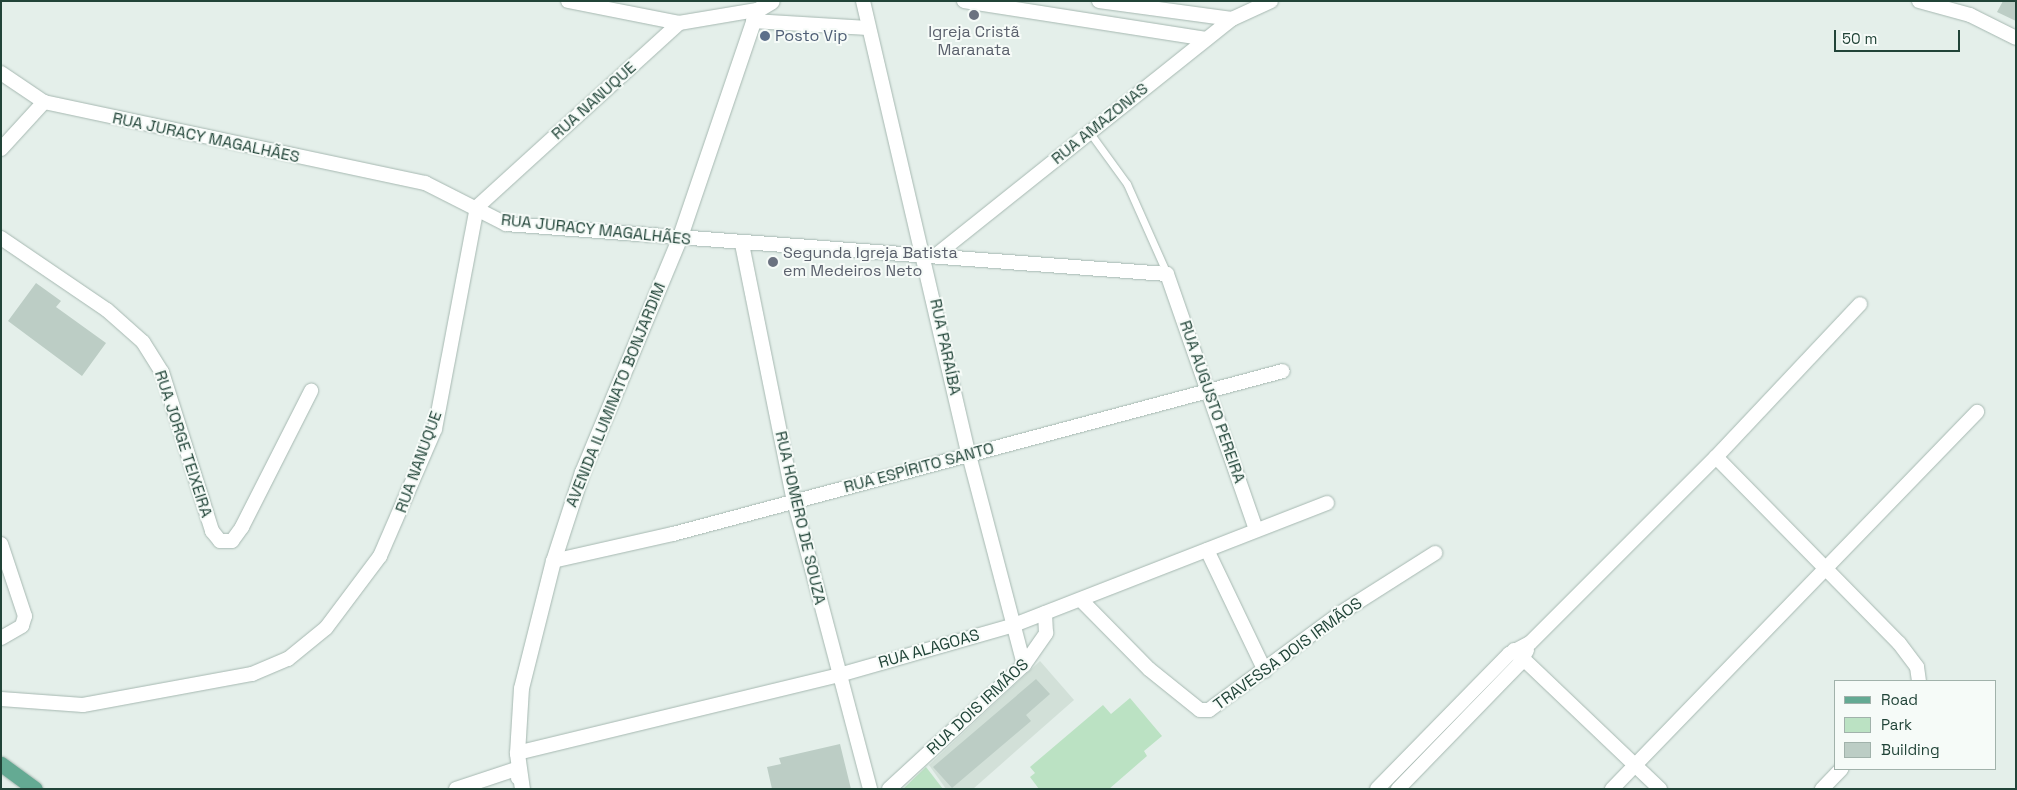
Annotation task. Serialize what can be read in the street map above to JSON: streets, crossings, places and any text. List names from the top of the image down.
{
  "streets": {
    "street": [
      "RUA NANUQUE",
      "RUA AMAZONAS",
      "RUA JURACY MAGALHÃES",
      "RUA PARAÍBA",
      "AVENIDA ILUMINATO BONJARDIM",
      "RUA AUGUSTO PEREIRA",
      "RUA JORGE TEIXEIRA",
      "RUA ESPÍRITO SANTO",
      "RUA HOMERO DE SOUZA",
      "RUA ALAGOAS",
      "TRAVESSA DOIS IRMÃOS",
      "RUA DOIS IRMÃOS"
    ]
  },
  "crossings": [
    ["RUA NANUQUE", "RUA JURACY MAGALHÃES"],
    ["RUA AMAZONAS", "RUA JURACY MAGALHÃES"],
    ["RUA AMAZONAS", "RUA PARAÍBA"],
    ["RUA JURACY MAGALHÃES", "RUA PARAÍBA"],
    ["RUA JURACY MAGALHÃES", "AVENIDA ILUMINATO BONJARDIM"],
    ["RUA JURACY MAGALHÃES", "RUA AUGUSTO PEREIRA"],
    ["RUA JURACY MAGALHÃES", "RUA HOMERO DE SOUZA"],
    ["RUA PARAÍBA", "RUA ESPÍRITO SANTO"],
    ["RUA PARAÍBA", "RUA ALAGOAS"],
    ["RUA PARAÍBA", "RUA DOIS IRMÃOS"],
    ["AVENIDA ILUMINATO BONJARDIM", "RUA ESPÍRITO SANTO"],
    ["AVENIDA ILUMINATO BONJARDIM", "RUA ALAGOAS"],
    ["RUA AUGUSTO PEREIRA", "RUA ESPÍRITO SANTO"],
    ["RUA AUGUSTO PEREIRA", "RUA ALAGOAS"],
    ["RUA ESPÍRITO SANTO", "RUA HOMERO DE SOUZA"],
    ["RUA HOMERO DE SOUZA", "RUA ALAGOAS"],
    ["RUA ALAGOAS", "TRAVESSA DOIS IRMÃOS"],
    ["RUA ALAGOAS", "RUA DOIS IRMÃOS"]
  ],
  "places": ["Igreja Cristã Maranata", "Posto Vip", "Segunda Igreja Batista em Medeiros Neto"],
  "legend": ["Road", "Park", "Building"],
  "scale_bar": "50 m"
}
